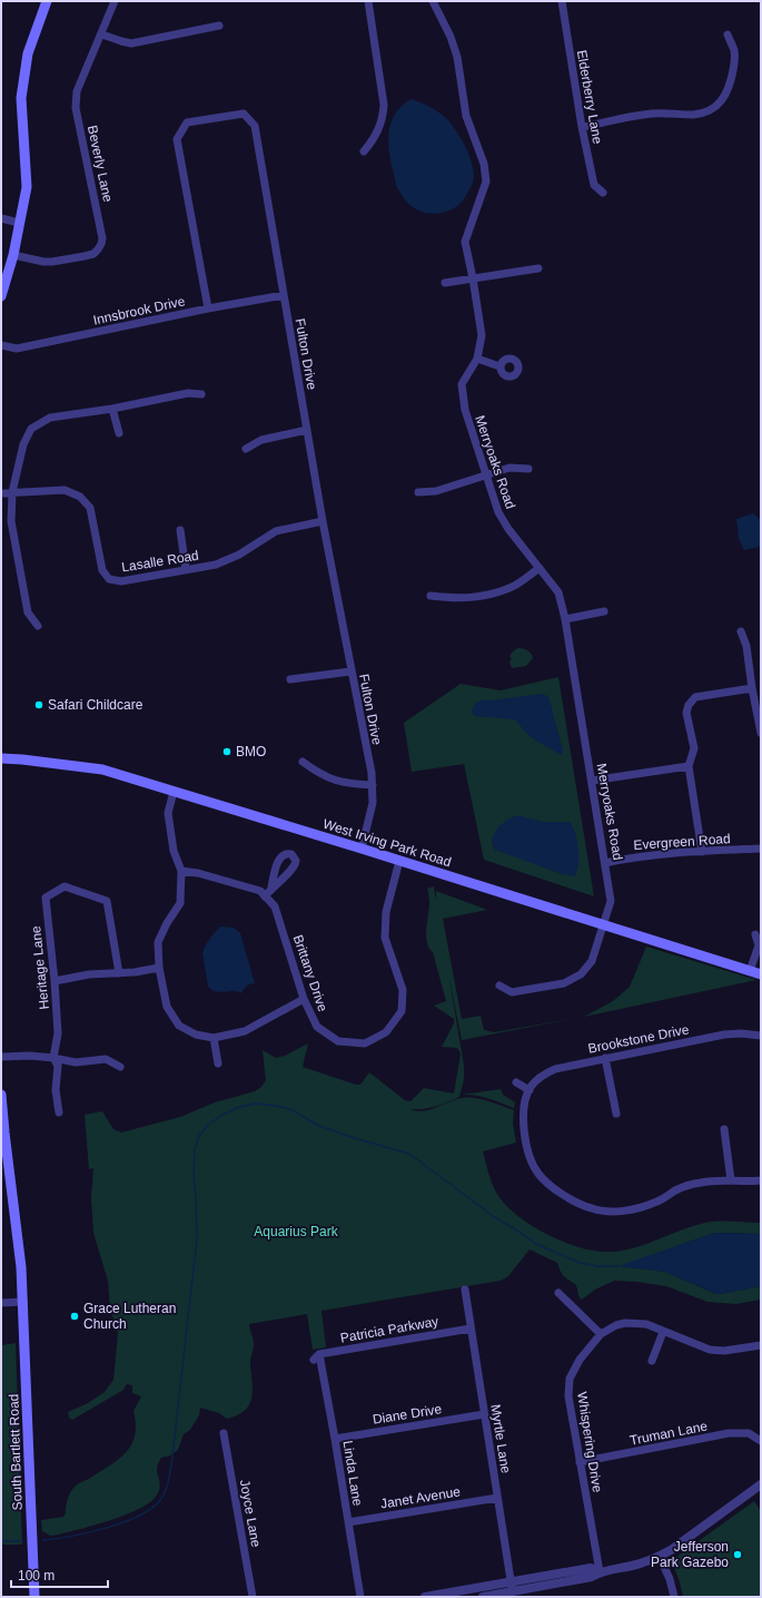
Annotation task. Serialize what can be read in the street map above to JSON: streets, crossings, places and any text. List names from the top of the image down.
{
  "streets": {
    "main road": ["West Irving Park Road", "South Bartlett Road"],
    "street": [
      "Elderberry Lane",
      "Beverly Lane",
      "Innsbrook Drive",
      "Fulton Drive",
      "Merryoaks Road",
      "Lasalle Road",
      "Evergreen Road",
      "Heritage Lane",
      "Brittany Drive",
      "Brookstone Drive",
      "Patricia Parkway",
      "Diane Drive",
      "Truman Lane",
      "Myrtle Lane",
      "Whispering Drive",
      "Linda Lane",
      "Janet Avenue",
      "Joyce Lane"
    ]
  },
  "crossings": [
    ["Innsbrook Drive", "Fulton Drive"],
    ["Fulton Drive", "Lasalle Road"],
    ["Fulton Drive", "West Irving Park Road"],
    ["Merryoaks Road", "Evergreen Road"],
    ["Merryoaks Road", "West Irving Park Road"],
    ["West Irving Park Road", "Brittany Drive"],
    ["Patricia Parkway", "Myrtle Lane"],
    ["Patricia Parkway", "Linda Lane"],
    ["Diane Drive", "Myrtle Lane"],
    ["Diane Drive", "Linda Lane"],
    ["Truman Lane", "Whispering Drive"],
    ["Myrtle Lane", "Janet Avenue"],
    ["Linda Lane", "Janet Avenue"]
  ],
  "parks": ["Aquarius Park"],
  "places": [
    "Safari Childcare",
    "BMO",
    "Grace Lutheran Church",
    "Jefferson Park Gazebo"
  ],
  "scale_bar": "100 m"
}
